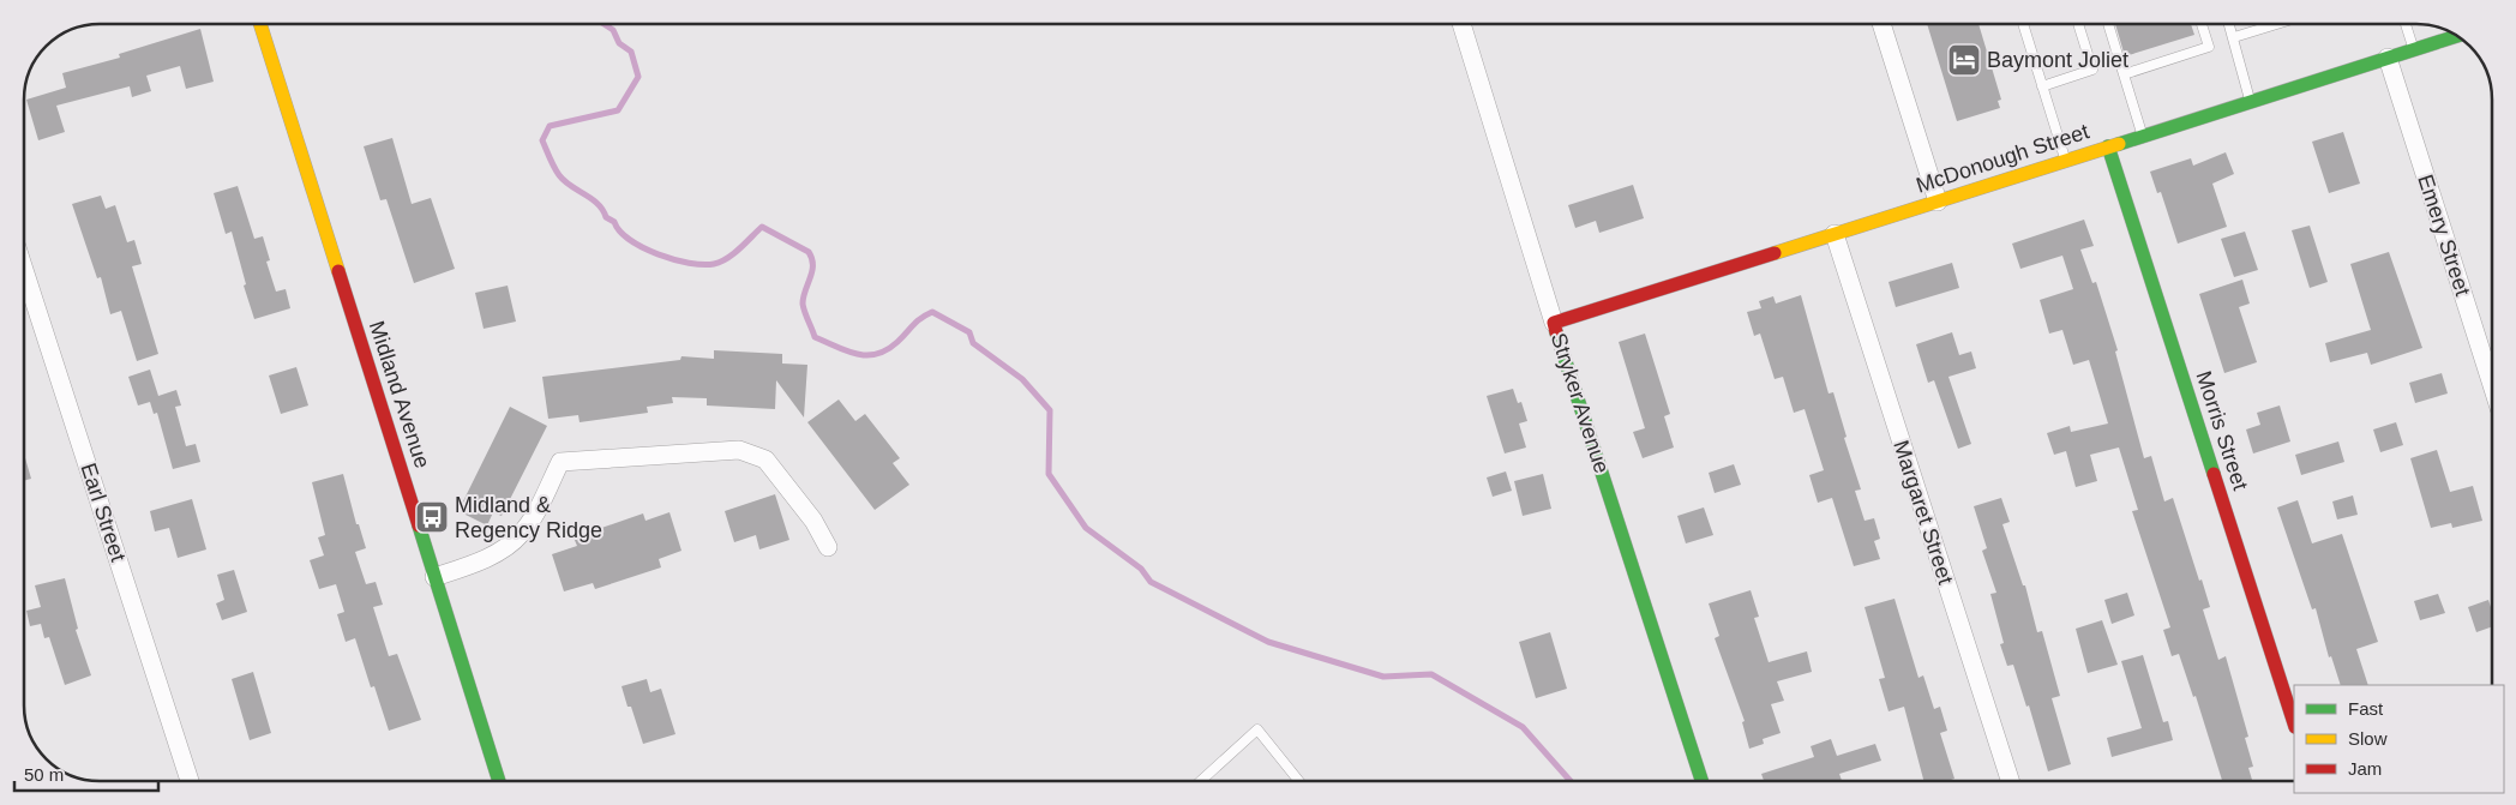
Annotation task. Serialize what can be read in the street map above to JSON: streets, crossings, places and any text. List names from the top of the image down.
{
  "streets": {
    "street": [
      "McDonough Street",
      "Emery Street",
      "Midland Avenue",
      "Stryker Avenue",
      "Morris Street",
      "Earl Street",
      "Margaret Street"
    ]
  },
  "crossings": [
    ["McDonough Street", "Emery Street"],
    ["McDonough Street", "Stryker Avenue"],
    ["McDonough Street", "Morris Street"],
    ["McDonough Street", "Margaret Street"]
  ],
  "places": {
    "hotel": ["Baymont Joliet"],
    "bus stop": ["Midland & Regency Ridge"]
  },
  "legend": ["Fast", "Slow", "Jam"],
  "scale_bar": "50 m"
}
